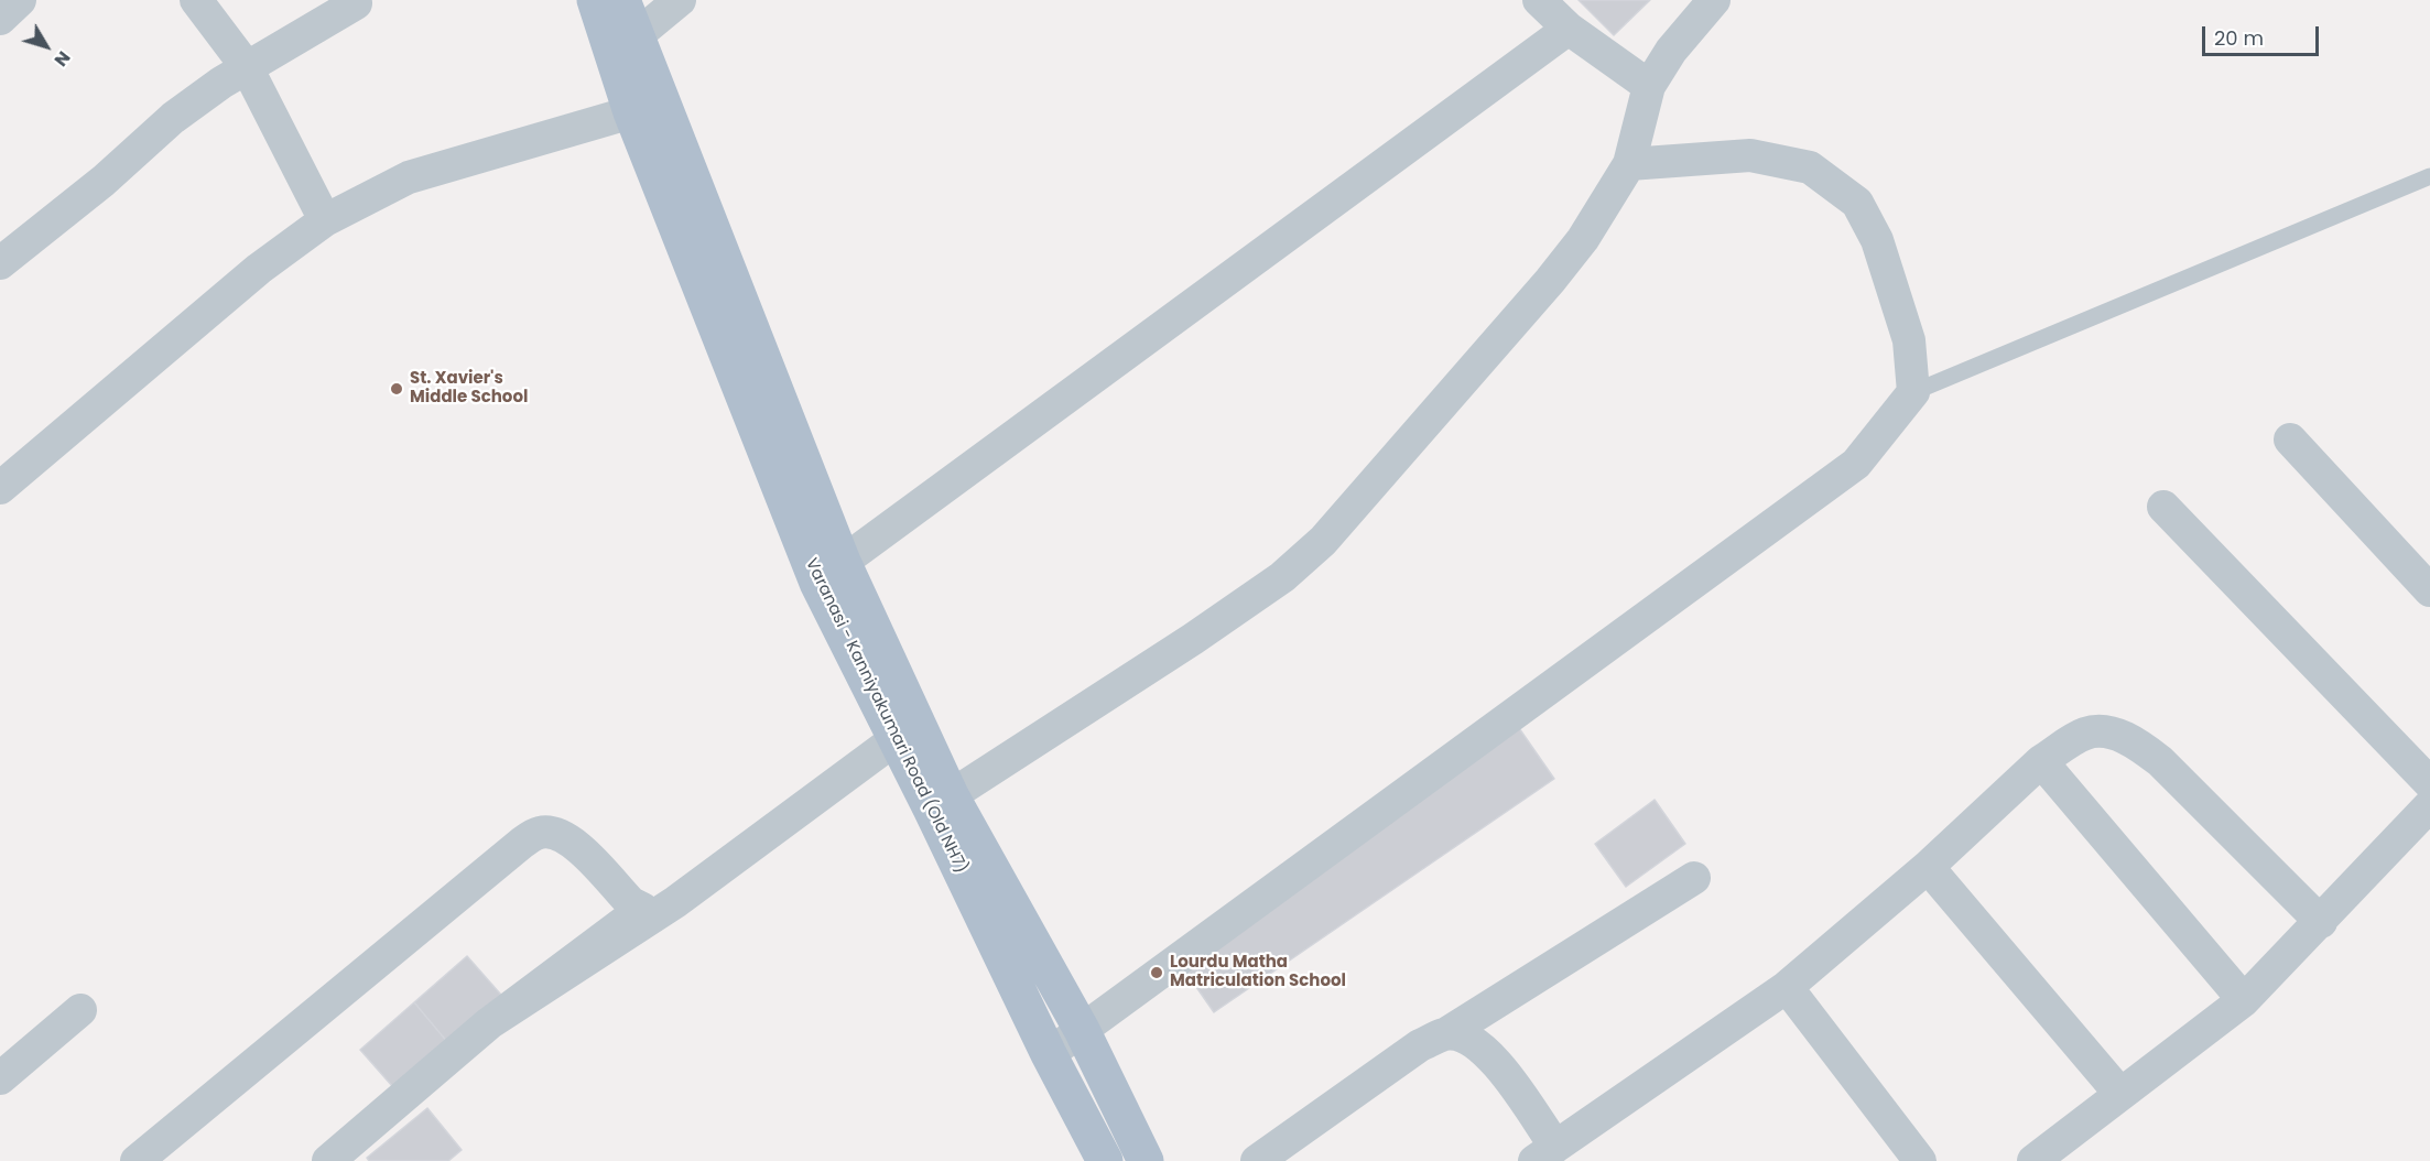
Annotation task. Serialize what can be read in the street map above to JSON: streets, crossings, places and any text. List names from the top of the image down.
{
  "streets": {
    "main road": ["Varanasi - Kanniyakumari Road (Old NH7)"]
  },
  "places": ["St. Xavier's Middle School", "Lourdu Matha Matriculation School"],
  "scale_bar": "20 m",
  "north": "bottom right"
}
